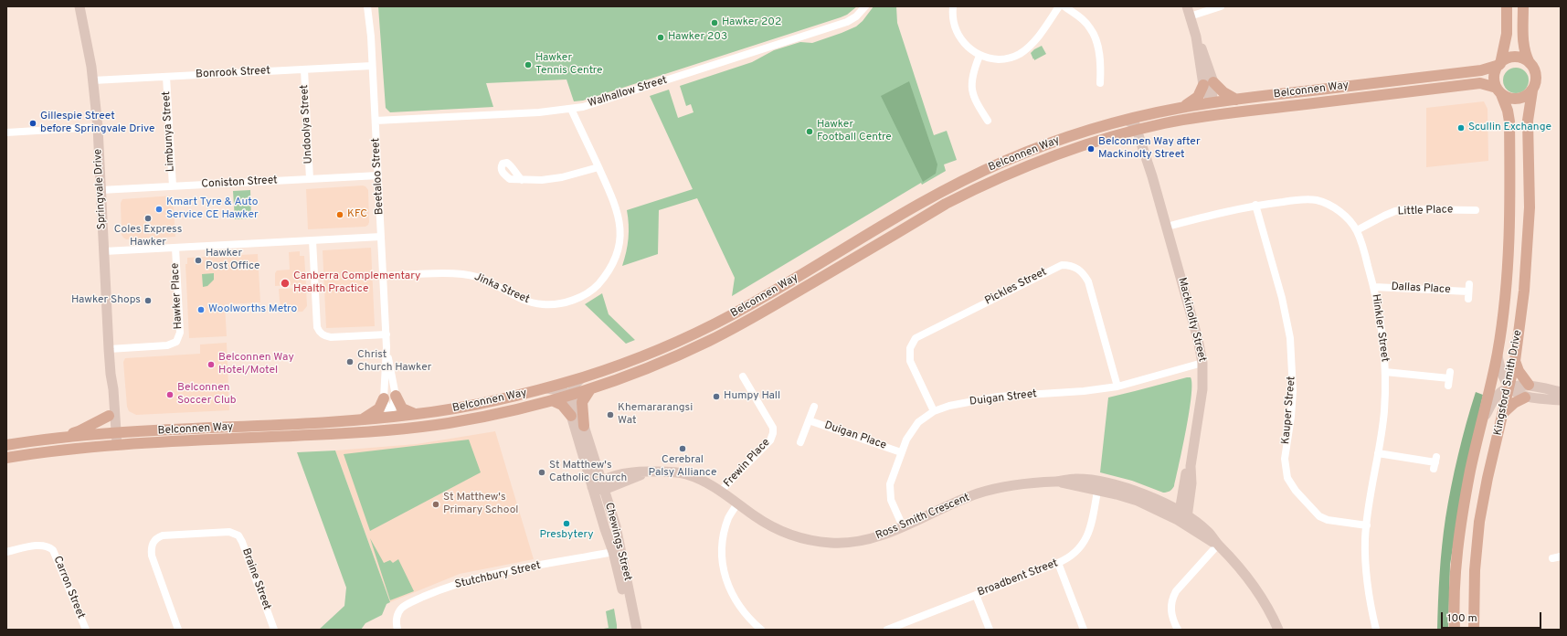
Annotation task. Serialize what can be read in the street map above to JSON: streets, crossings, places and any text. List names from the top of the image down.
{
  "streets": {
    "main road": ["Belconnen Way", "Kingsford Smith Drive"],
    "street": [
      "Bonrook Street",
      "Walhallow Street",
      "Undoolya Street",
      "Limbunya Street",
      "Beetaloo Street",
      "Coniston Street",
      "Springvale Drive",
      "Little Place",
      "Pickles Street",
      "Jinka Street",
      "Dallas Place",
      "Hawker Place",
      "Mackinolty Street",
      "Hinkler Street",
      "Duigan Street",
      "Kauper Street",
      "Duigan Place",
      "Frewin Place",
      "Ross Smith Crescent",
      "Chewings Street",
      "Stutchbury Street",
      "Broadbent Street",
      "Braine Street",
      "Carron Street"
    ]
  },
  "crossings": [
    ["Bonrook Street", "Undoolya Street"],
    ["Bonrook Street", "Limbunya Street"],
    ["Bonrook Street", "Beetaloo Street"],
    ["Bonrook Street", "Springvale Drive"],
    ["Belconnen Way", "Beetaloo Street"],
    ["Belconnen Way", "Springvale Drive"],
    ["Belconnen Way", "Mackinolty Street"],
    ["Belconnen Way", "Kingsford Smith Drive"],
    ["Belconnen Way", "Chewings Street"],
    ["Walhallow Street", "Beetaloo Street"],
    ["Walhallow Street", "Jinka Street"],
    ["Undoolya Street", "Coniston Street"],
    ["Limbunya Street", "Coniston Street"],
    ["Beetaloo Street", "Coniston Street"],
    ["Beetaloo Street", "Jinka Street"],
    ["Beetaloo Street", "Hawker Place"],
    ["Coniston Street", "Springvale Drive"],
    ["Springvale Drive", "Hawker Place"],
    ["Little Place", "Hinkler Street"],
    ["Pickles Street", "Duigan Street"],
    ["Dallas Place", "Hinkler Street"],
    ["Mackinolty Street", "Hinkler Street"],
    ["Mackinolty Street", "Duigan Street"],
    ["Mackinolty Street", "Ross Smith Crescent"],
    ["Hinkler Street", "Kauper Street"],
    ["Duigan Street", "Duigan Place"],
    ["Duigan Street", "Ross Smith Crescent"],
    ["Frewin Place", "Ross Smith Crescent"],
    ["Ross Smith Crescent", "Chewings Street"],
    ["Ross Smith Crescent", "Broadbent Street"],
    ["Chewings Street", "Stutchbury Street"]
  ],
  "places": [
    "Hawker 202",
    "Hawker 203",
    "Hawker Tennis Centre",
    "Gillespie Street before Springvale Drive",
    "Scullin Exchange",
    "Hawker Football Centre",
    "Belconnen Way after Mackinolty Street",
    "Kmart Tyre & Auto Service CE Hawker",
    "KFC",
    "Coles Express Hawker",
    "Hawker Post Office",
    "Canberra Complementary Health Practice",
    "Hawker Shops",
    "Woolworths Metro",
    "Christ Church Hawker",
    "Belconnen Way Hotel/Motel",
    "Belconnen Soccer Club",
    "Humpy Hall",
    "Khemararangsi Wat",
    "Cerebral Palsy Alliance",
    "St Matthew's Catholic Church",
    "St Matthew's Primary School",
    "Presbytery"
  ],
  "scale_bar": "100 m"
}
